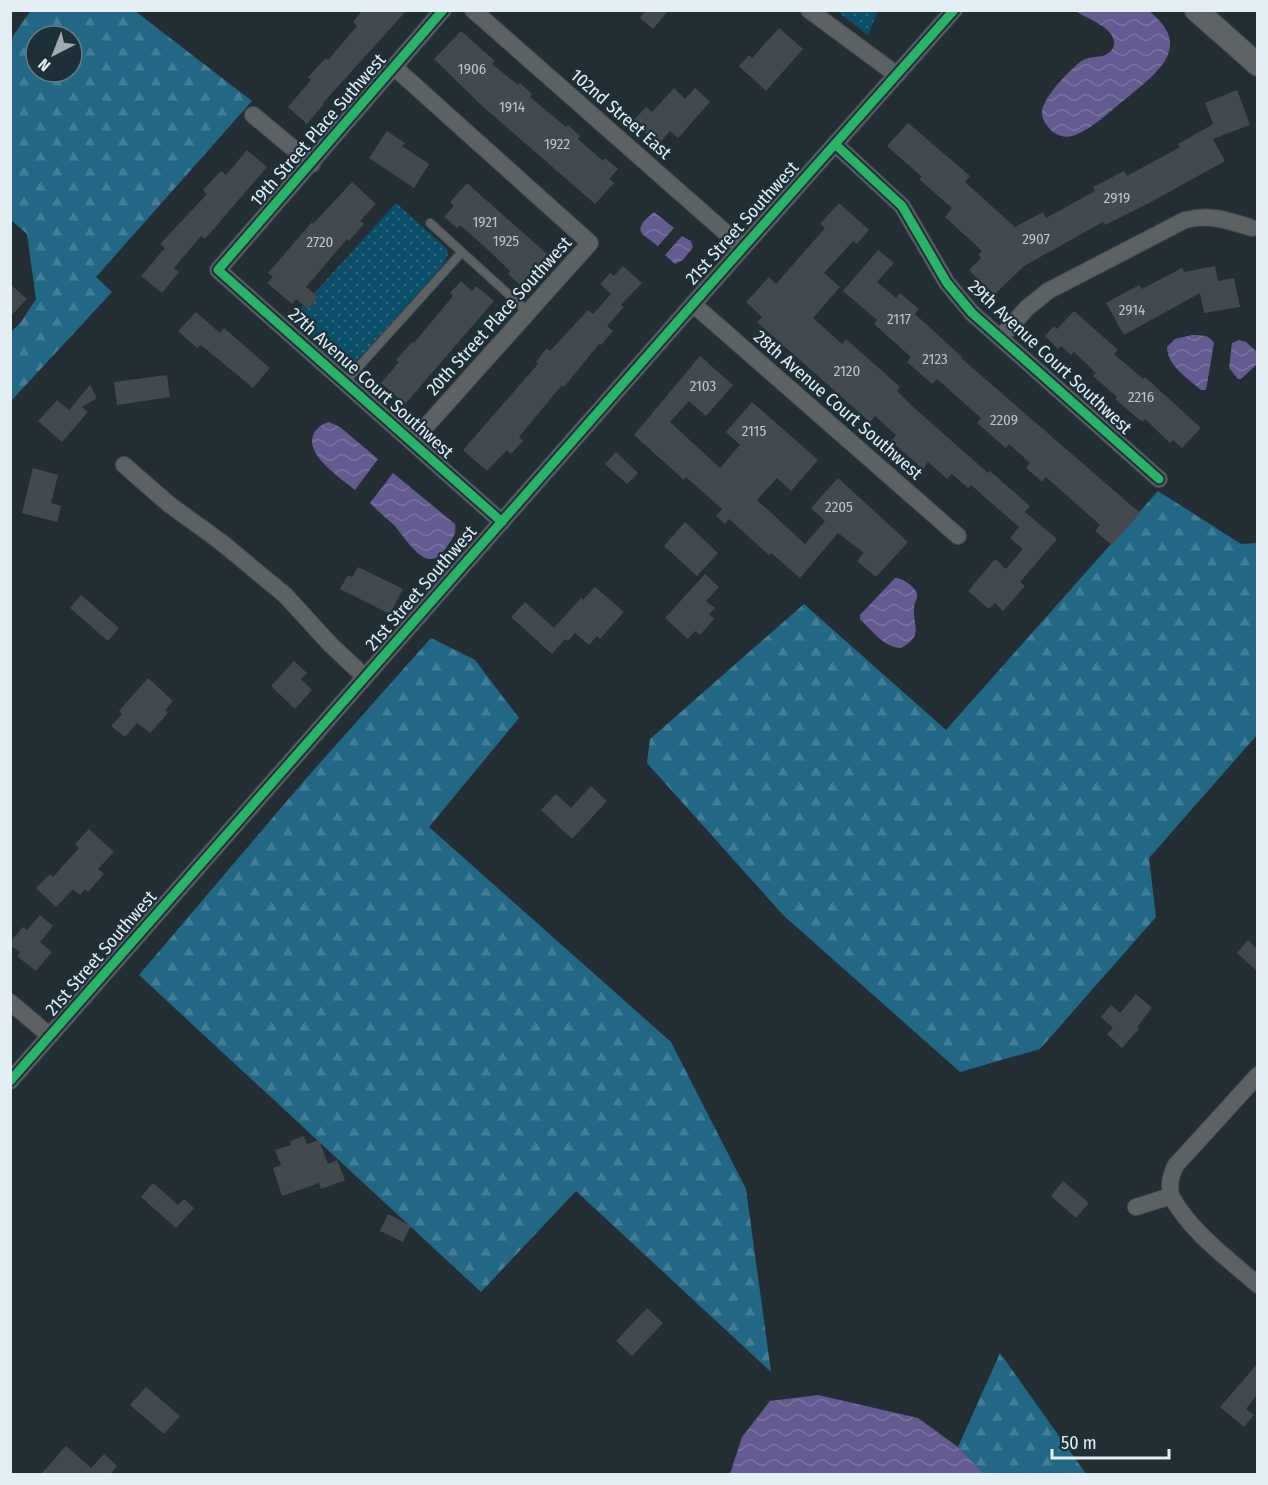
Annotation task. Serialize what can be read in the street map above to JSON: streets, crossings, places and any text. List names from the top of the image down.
{
  "streets": {
    "street": [
      "102nd Street East",
      "19th Street Place Suthwest",
      "21st Street Southwest",
      "20th Street Place Southwest",
      "29th Avenue Court Southwest",
      "27th Avenue Court Southwest",
      "28th Avenue Court Southwest"
    ]
  },
  "crossings": [
    ["102nd Street East", "21st Street Southwest"],
    ["19th Street Place Suthwest", "20th Street Place Southwest"],
    ["19th Street Place Suthwest", "27th Avenue Court Southwest"],
    ["21st Street Southwest", "29th Avenue Court Southwest"],
    ["21st Street Southwest", "27th Avenue Court Southwest"],
    ["21st Street Southwest", "28th Avenue Court Southwest"],
    ["20th Street Place Southwest", "27th Avenue Court Southwest"]
  ],
  "house_numbers": [
    "1906",
    "1914",
    "1922",
    "2919",
    "1921",
    "2907",
    "1925",
    "2720",
    "2914",
    "2117",
    "2123",
    "2120",
    "2103",
    "2216",
    "2209",
    "2115",
    "2205"
  ],
  "scale_bar": "50 m",
  "north": "bottom left"
}
